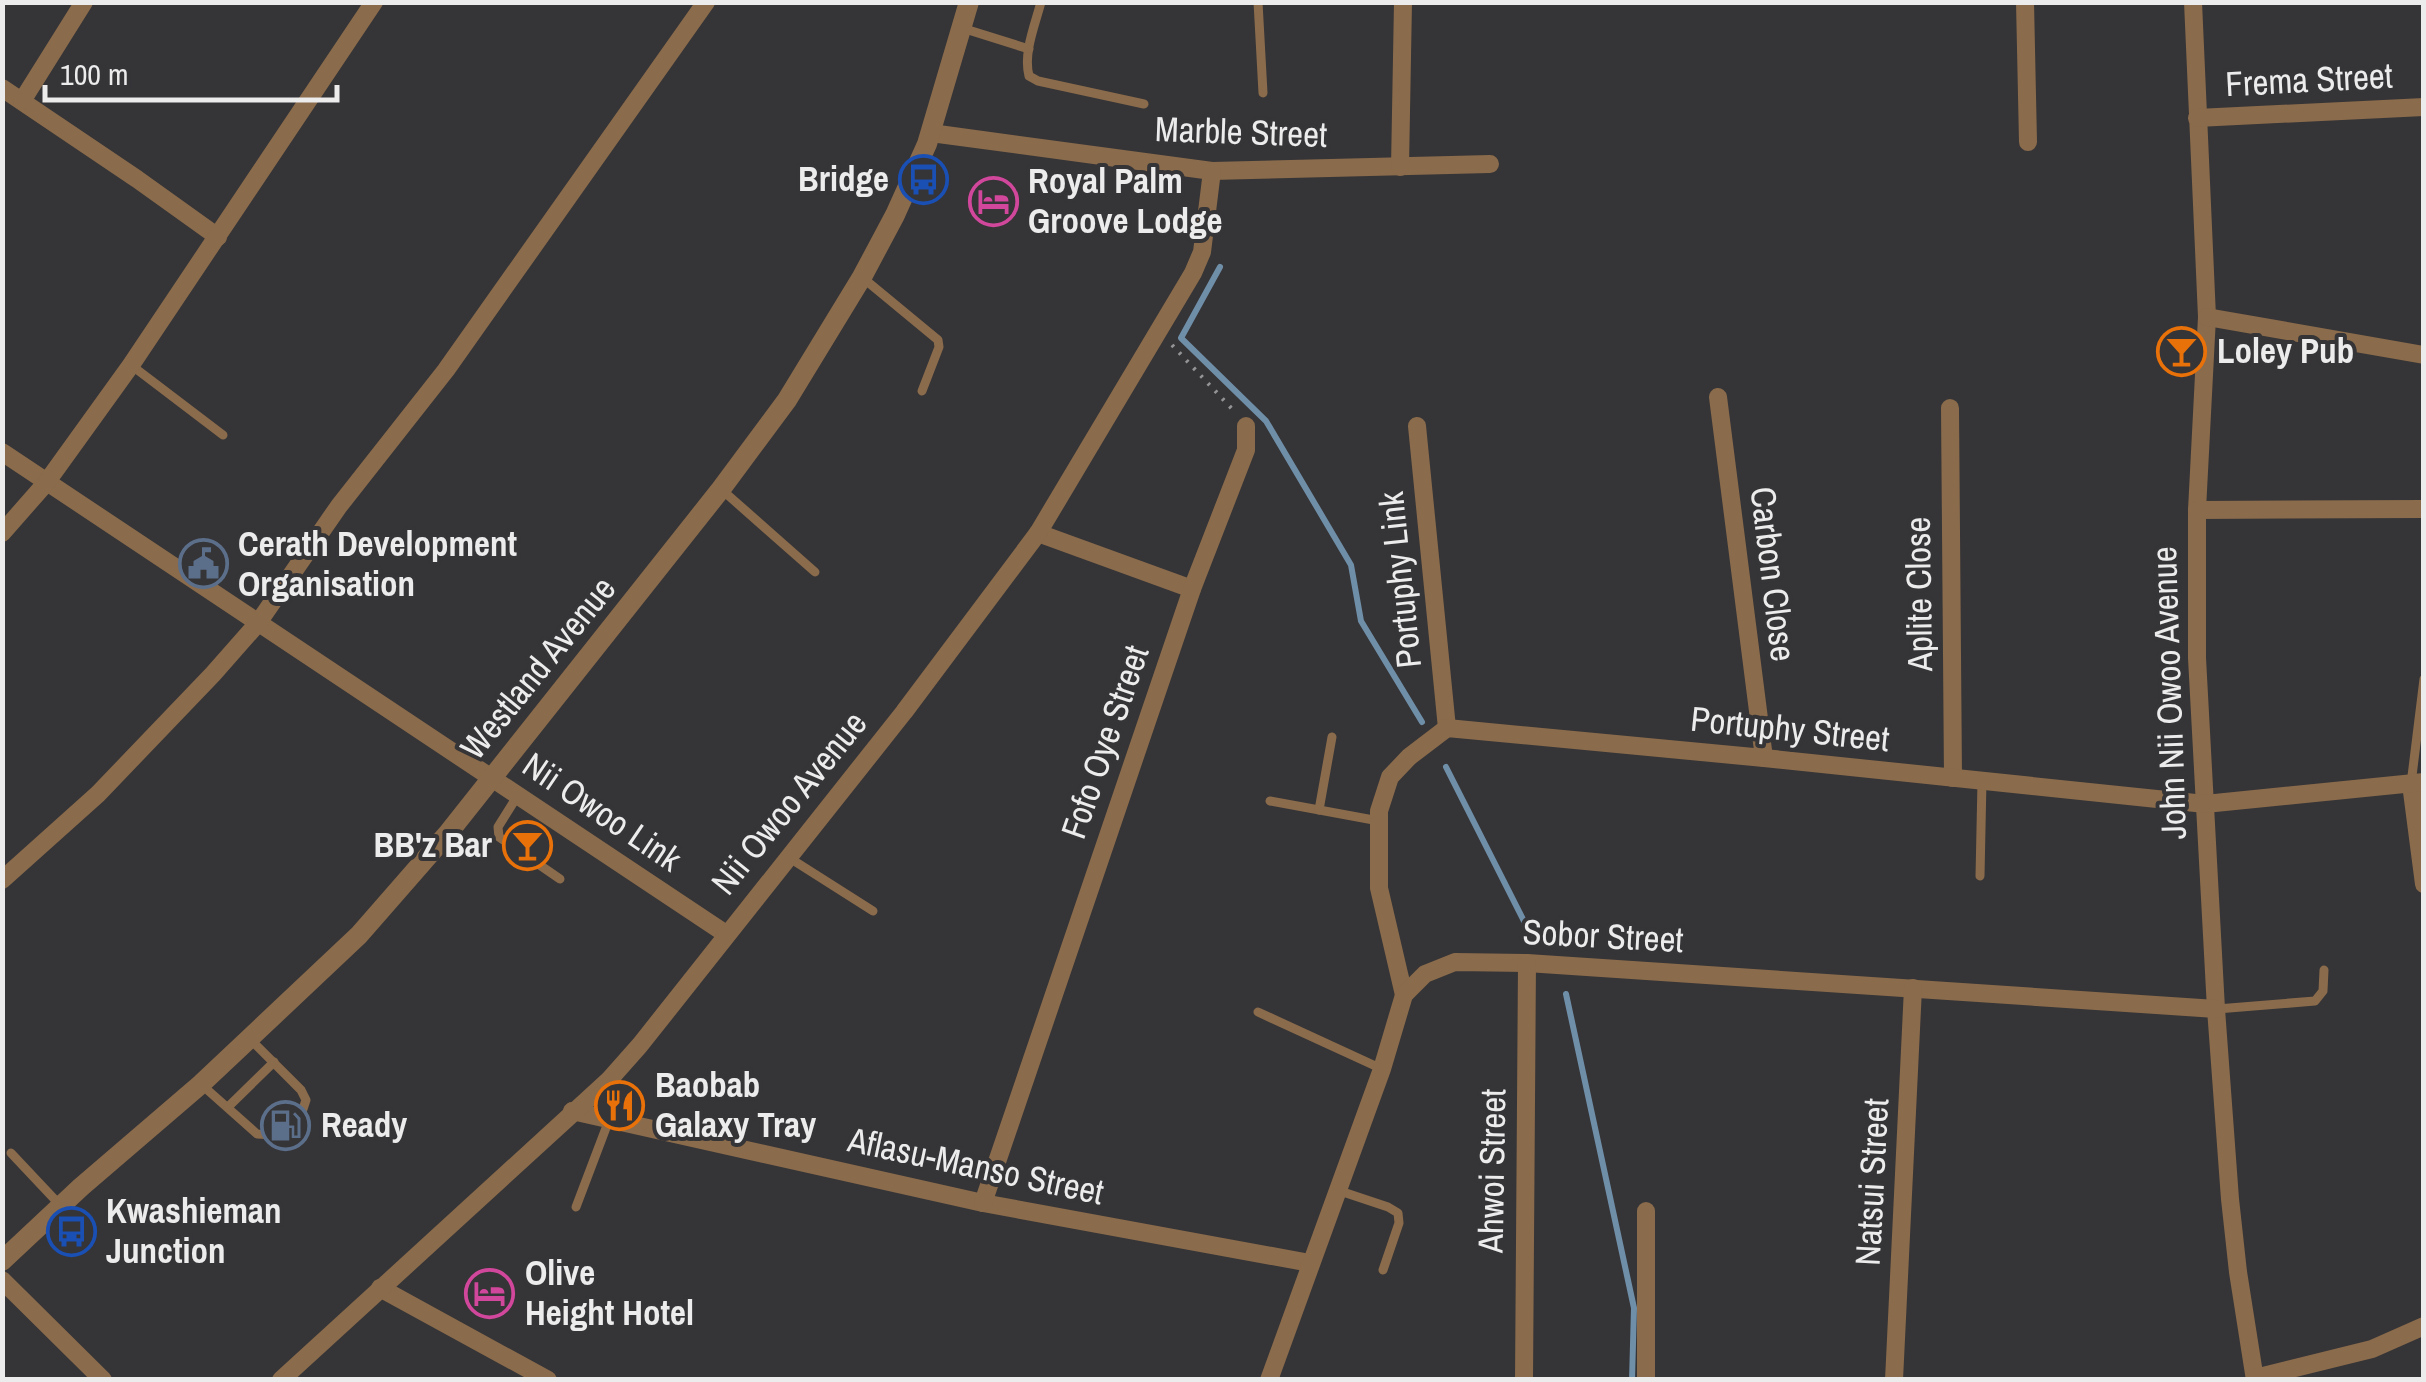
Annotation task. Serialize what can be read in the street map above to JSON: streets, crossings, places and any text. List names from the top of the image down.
{
  "streets": {
    "street": [
      "Frema Street",
      "Marble Street",
      "Carbon Close",
      "Portuphy Link",
      "Aplite Close",
      "Westland Avenue",
      "John Nii Owoo Avenue",
      "Portuphy Street",
      "Fofo Oye Street",
      "Nii Owoo Avenue",
      "Nii Owoo Link",
      "Sobor Street",
      "Aflasu-Manso Street",
      "Ahwoi Street",
      "Natsui Street"
    ]
  },
  "crossings": [
    ["Frema Street", "John Nii Owoo Avenue"],
    ["Marble Street", "Westland Avenue"],
    ["Marble Street", "Nii Owoo Avenue"],
    ["Carbon Close", "Portuphy Street"],
    ["Portuphy Link", "Portuphy Street"],
    ["Aplite Close", "Portuphy Street"],
    ["Westland Avenue", "Nii Owoo Link"],
    ["John Nii Owoo Avenue", "Portuphy Street"],
    ["John Nii Owoo Avenue", "Sobor Street"],
    ["Fofo Oye Street", "Aflasu-Manso Street"],
    ["Nii Owoo Avenue", "Nii Owoo Link"],
    ["Nii Owoo Avenue", "Aflasu-Manso Street"],
    ["Sobor Street", "Ahwoi Street"],
    ["Sobor Street", "Natsui Street"]
  ],
  "places": {
    "bus stop": ["Bridge", "Kwashieman Junction"],
    "hotel": ["Royal Palm Groove Lodge", "Olive Height Hotel"],
    "bar": ["Loley Pub", "BB'z Bar"],
    "public building": ["Cerath Development Organisation"],
    "restaurant": ["Baobab Galaxy Tray"],
    "fuel station": ["Ready"]
  },
  "scale_bar": "100 m"
}
